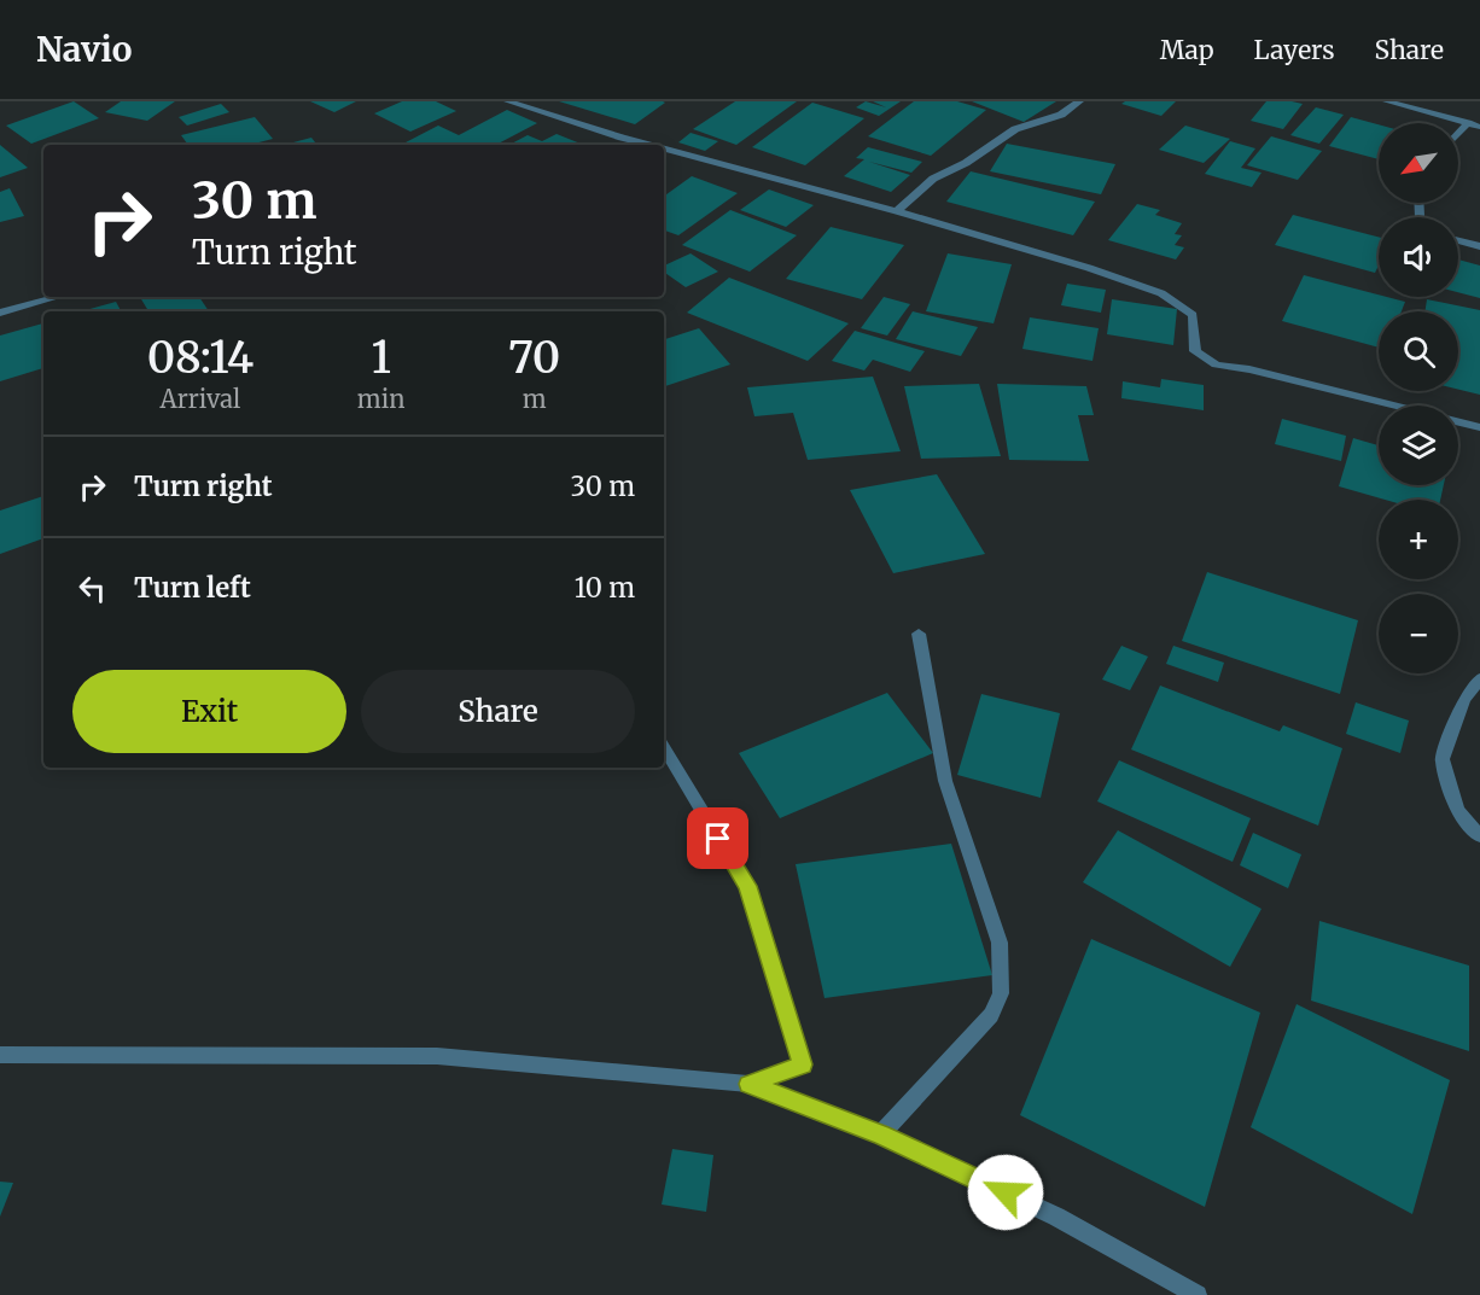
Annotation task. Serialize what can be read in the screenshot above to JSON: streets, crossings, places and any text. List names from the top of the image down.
{
  "north": "bottom left",
  "page": {
    "header": "Navio",
    "nav": ["Map", "Layers", "Share"],
    "map_buttons": ["+", "−"],
    "turn": ["30 m", "Turn right"],
    "eta": [
      "08:14",
      "Arrival",
      "1",
      "min",
      "70",
      "m"
    ],
    "list": [
      {
        "name": "Turn right",
        "value": "30 m"
      },
      {
        "name": "Turn left",
        "value": "10 m"
      }
    ],
    "buttons": ["Exit", "Share"]
  }
}
